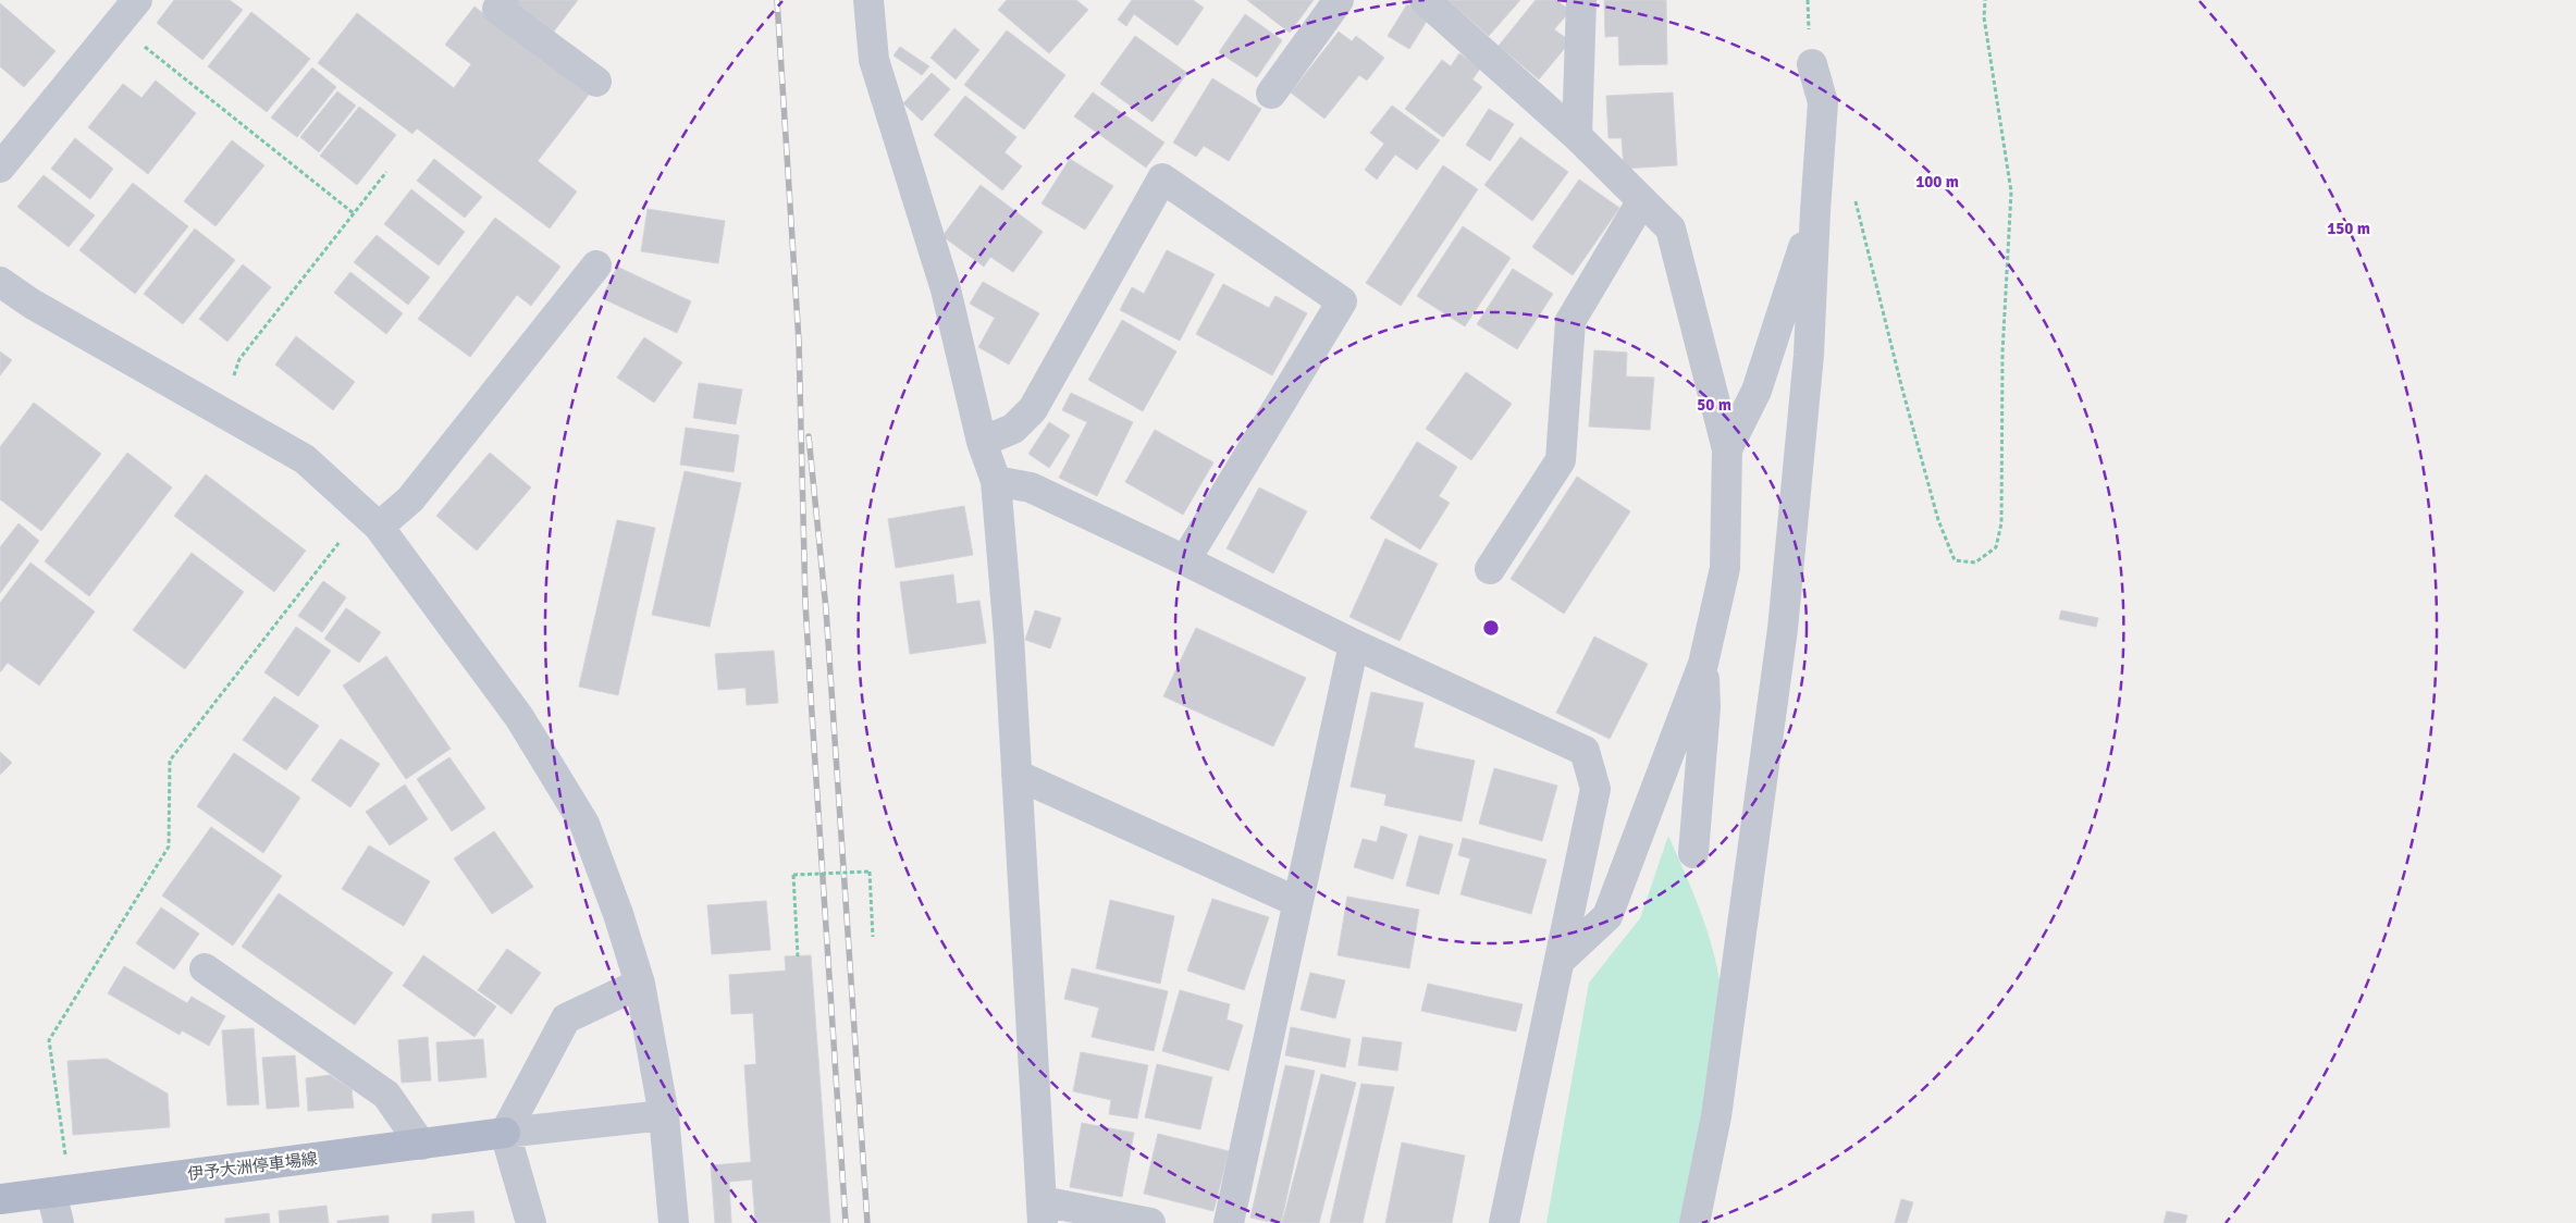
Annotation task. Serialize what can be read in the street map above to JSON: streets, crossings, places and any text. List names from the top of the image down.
{
  "streets": {
    "main road": ["伊予大洲停車場線"]
  },
  "rings": ["100 m", "150 m", "50 m"]
}
